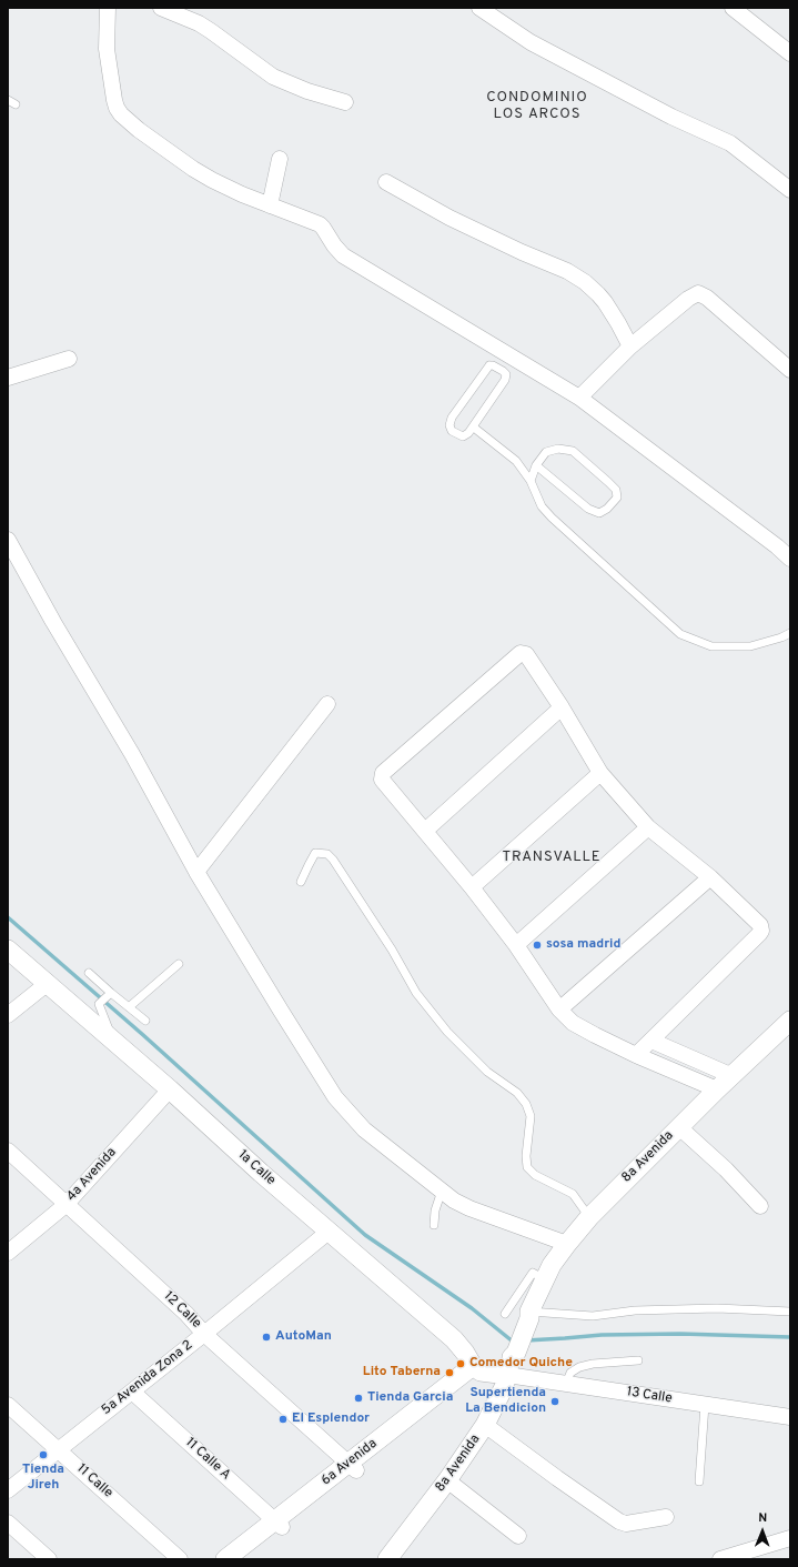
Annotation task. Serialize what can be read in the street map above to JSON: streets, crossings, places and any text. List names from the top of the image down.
{
  "streets": {
    "street": [
      "8a Avenida",
      "1a Calle",
      "4a Avenida",
      "12 Calle",
      "5a Avenida Zona 2",
      "13 Calle",
      "11 Calle A",
      "6a Avenida",
      "11 Calle"
    ]
  },
  "crossings": [
    ["8a Avenida", "13 Calle"],
    ["1a Calle", "4a Avenida"],
    ["1a Calle", "5a Avenida Zona 2"],
    ["1a Calle", "6a Avenida"],
    ["4a Avenida", "12 Calle"],
    ["12 Calle", "5a Avenida Zona 2"],
    ["12 Calle", "6a Avenida"],
    ["5a Avenida Zona 2", "11 Calle A"],
    ["5a Avenida Zona 2", "11 Calle"],
    ["11 Calle A", "6a Avenida"]
  ],
  "districts": ["CONDOMINIO LOS ARCOS", "TRANSVALLE"],
  "places": [
    "sosa madrid",
    "AutoMan",
    "Comedor Quiche",
    "Lito Taberna",
    "Tienda Garcia",
    "Supertienda La Bendicion",
    "El Esplendor",
    "Tienda Jireh"
  ],
  "north": "top"
}
